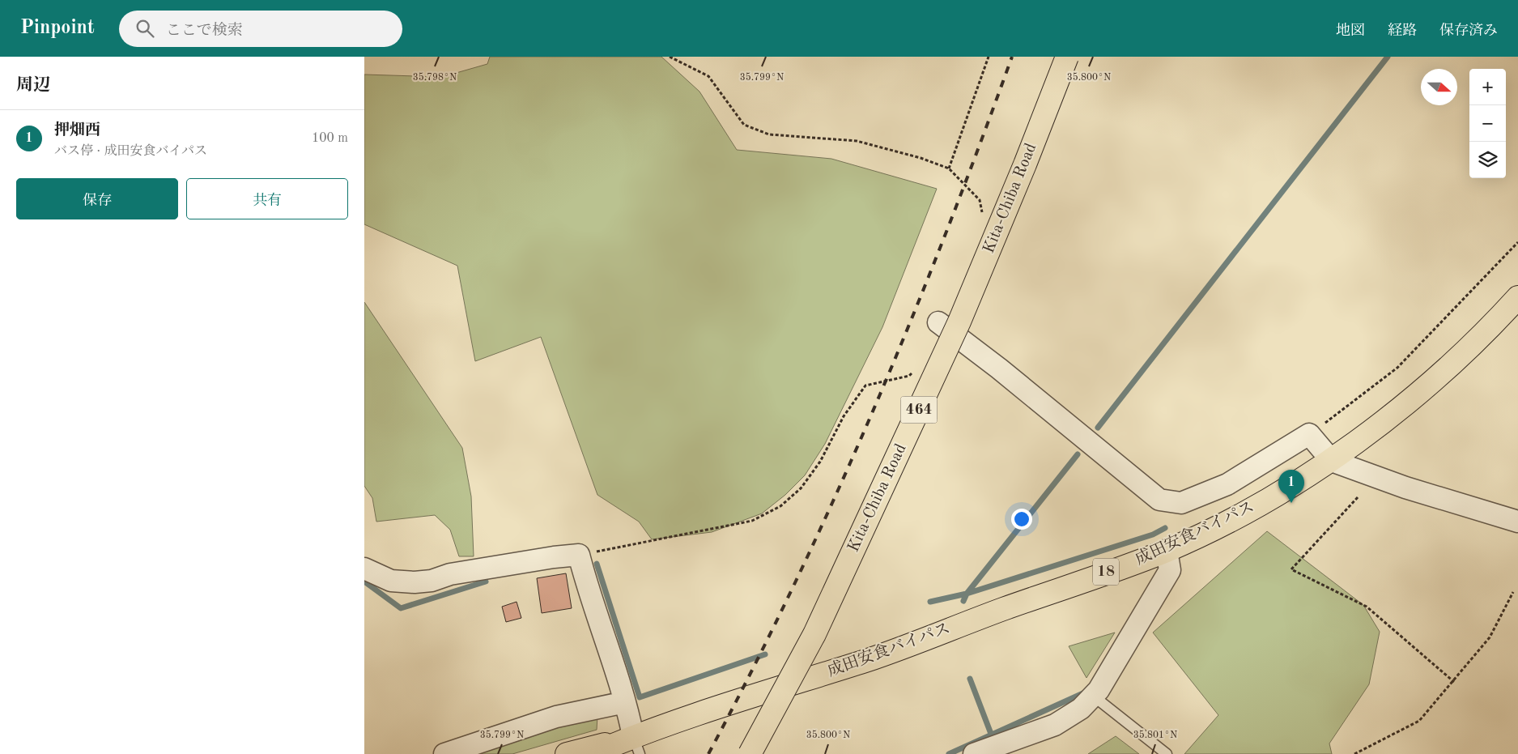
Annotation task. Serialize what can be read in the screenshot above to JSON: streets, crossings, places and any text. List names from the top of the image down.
{
  "streets": {
    "main road": [
      "Kita-Chiba Road",
      "464",
      "成田安食バイパス",
      "18"
    ]
  },
  "north": "right",
  "page": {
    "header": "Pinpoint",
    "search": "ここで検索",
    "nav": ["地図", "経路", "保存済み"],
    "heading": "周辺",
    "map_buttons": ["+", "−"],
    "list": [
      {
        "mark": "1",
        "name": "押畑西",
        "note": "バス停 · 成田安食バイパス",
        "value": "100 m"
      }
    ],
    "buttons": ["保存", "共有"],
    "pins": "1"
  },
  "coordinates": [
    "35.798°N",
    "35.799°N",
    "35.800°N",
    "35.801°N"
  ]
}
